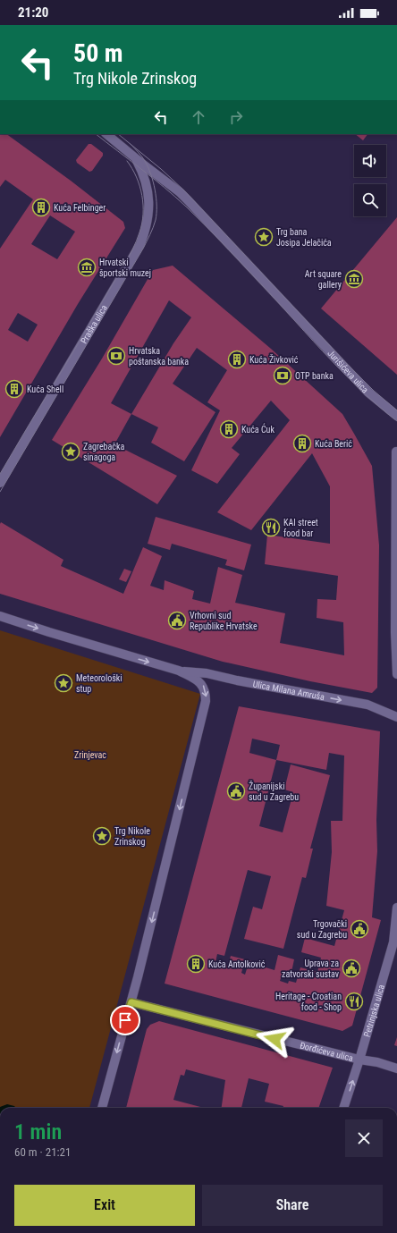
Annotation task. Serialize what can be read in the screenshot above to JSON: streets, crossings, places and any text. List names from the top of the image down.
{
  "streets": {
    "street": [
      "Praška ulica",
      "Jurišićeva ulica",
      "Ulica Milana Amruša",
      "Petrinjska ulica",
      "Đorđićeva ulica"
    ]
  },
  "crossings": [
    ["Praška ulica", "Jurišićeva ulica"],
    ["Petrinjska ulica", "Đorđićeva ulica"]
  ],
  "one_way": ["Ulica Milana Amruša"],
  "parks": ["Zrinjevac"],
  "places": {
    "building": [
      "Kuća Felbinger",
      "Kuća Živković",
      "Kuća Shell",
      "Kuća Ćuk",
      "Kuća Berić",
      "Kuća Antolković"
    ],
    "place": [
      "Trg bana Josipa Jelačića",
      "Zagrebačka sinagoga",
      "Meteorološki stup",
      "Trg Nikole Zrinskog"
    ],
    "museum": ["Hrvatski športski muzej", "Art square gallery"],
    "bank": ["Hrvatska poštanska banka", "OTP banka"],
    "restaurant": ["KAI street food bar", "Heritage - Croatian food - Shop"],
    "public building": [
      "Vrhovni sud Republike Hrvatske",
      "Županijski sud u Zagrebu",
      "Trgovački sud u Zagrebu",
      "Uprava za zatvorski sustav"
    ]
  },
  "page": {
    "status": "21:20",
    "turn": ["50 m", "Trg Nikole Zrinskog"],
    "heading": ["1 min", "60 m · 21:21"],
    "buttons": ["Exit", "Share"]
  }
}
